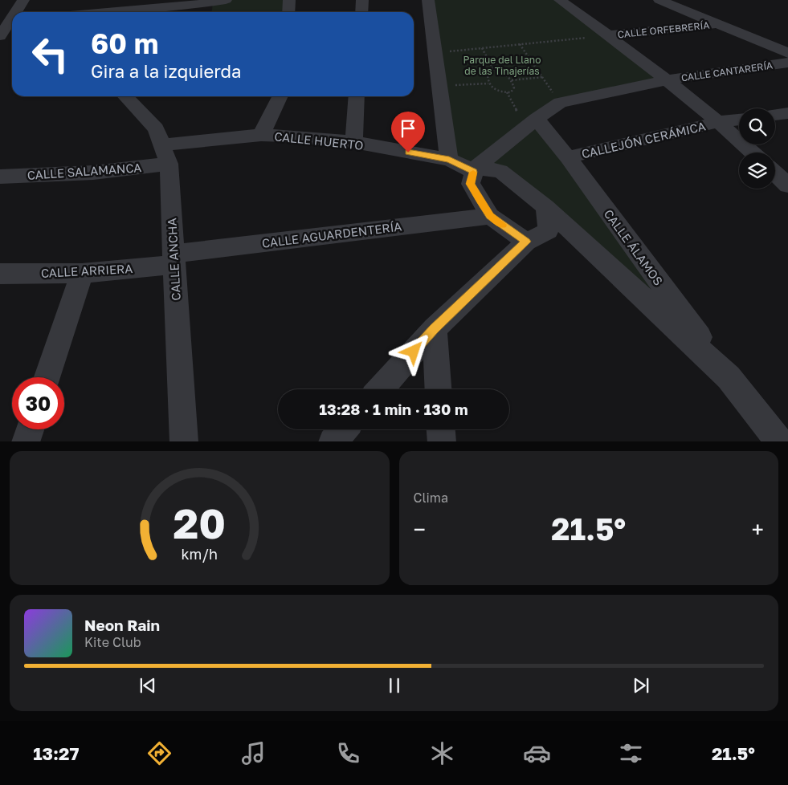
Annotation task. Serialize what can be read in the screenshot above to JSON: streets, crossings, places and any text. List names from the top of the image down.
{
  "streets": {
    "street": [
      "CALLE ORFEBRERÍA",
      "CALLE CANTARERÍA",
      "CALLEJÓN CERÁMICA",
      "CALLE HUERTO",
      "CALLE SALAMANCA",
      "CALLE AGUARDENTERÍA",
      "CALLE ÁLAMOS",
      "CALLE ANCHA",
      "CALLE ARRIERA"
    ]
  },
  "crossings": [
    ["CALLEJÓN CERÁMICA", "CALLE ÁLAMOS"],
    ["CALLE HUERTO", "CALLE SALAMANCA"],
    ["CALLE HUERTO", "CALLE ÁLAMOS"],
    ["CALLE HUERTO", "CALLE ANCHA"],
    ["CALLE SALAMANCA", "CALLE ANCHA"],
    ["CALLE AGUARDENTERÍA", "CALLE ANCHA"],
    ["CALLE AGUARDENTERÍA", "CALLE ARRIERA"],
    ["CALLE ANCHA", "CALLE ARRIERA"]
  ],
  "parks": ["Parque del Llano de las Tinajerías"],
  "page": {
    "turn": ["60 m", "Gira a la izquierda"],
    "limit": "30",
    "trip": "13:28 · 1 min · 130 m",
    "tile": "Clima",
    "heat": ["−", "21.5°", "+"],
    "song": ["Neon Rain", "Kite Club"],
    "tabs": ["13:27", "21.5°"],
    "gauge": ["20", "km/h"]
  }
}
